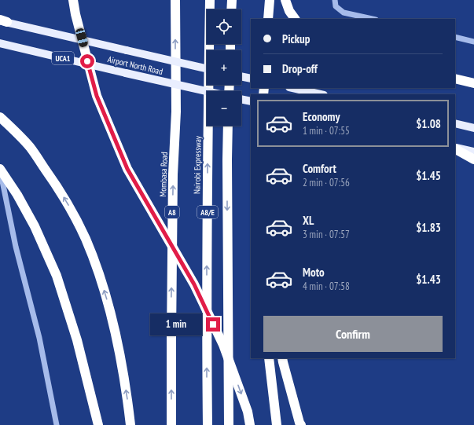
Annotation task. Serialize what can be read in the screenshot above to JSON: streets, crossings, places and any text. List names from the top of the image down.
{
  "streets": {
    "highway": [
      "Nairobi Expressway",
      "Mombasa Road",
      "A8",
      "A8/E"
    ],
    "main road": ["UCA1", "Airport North Road"]
  },
  "page": {
    "map_buttons": ["+", "−"],
    "banner": ["Pickup", "Drop-off"],
    "list": [
      {
        "name": "Economy",
        "note": "1 min · 07:55",
        "value": "$1.08"
      },
      {
        "name": "Comfort",
        "note": "2 min · 07:56",
        "value": "$1.45"
      },
      {
        "name": "XL",
        "note": "3 min · 07:57",
        "value": "$1.83"
      },
      {
        "name": "Moto",
        "note": "4 min · 07:58",
        "value": "$1.43"
      }
    ],
    "buttons": "Confirm",
    "bubble": "1 min"
  }
}
